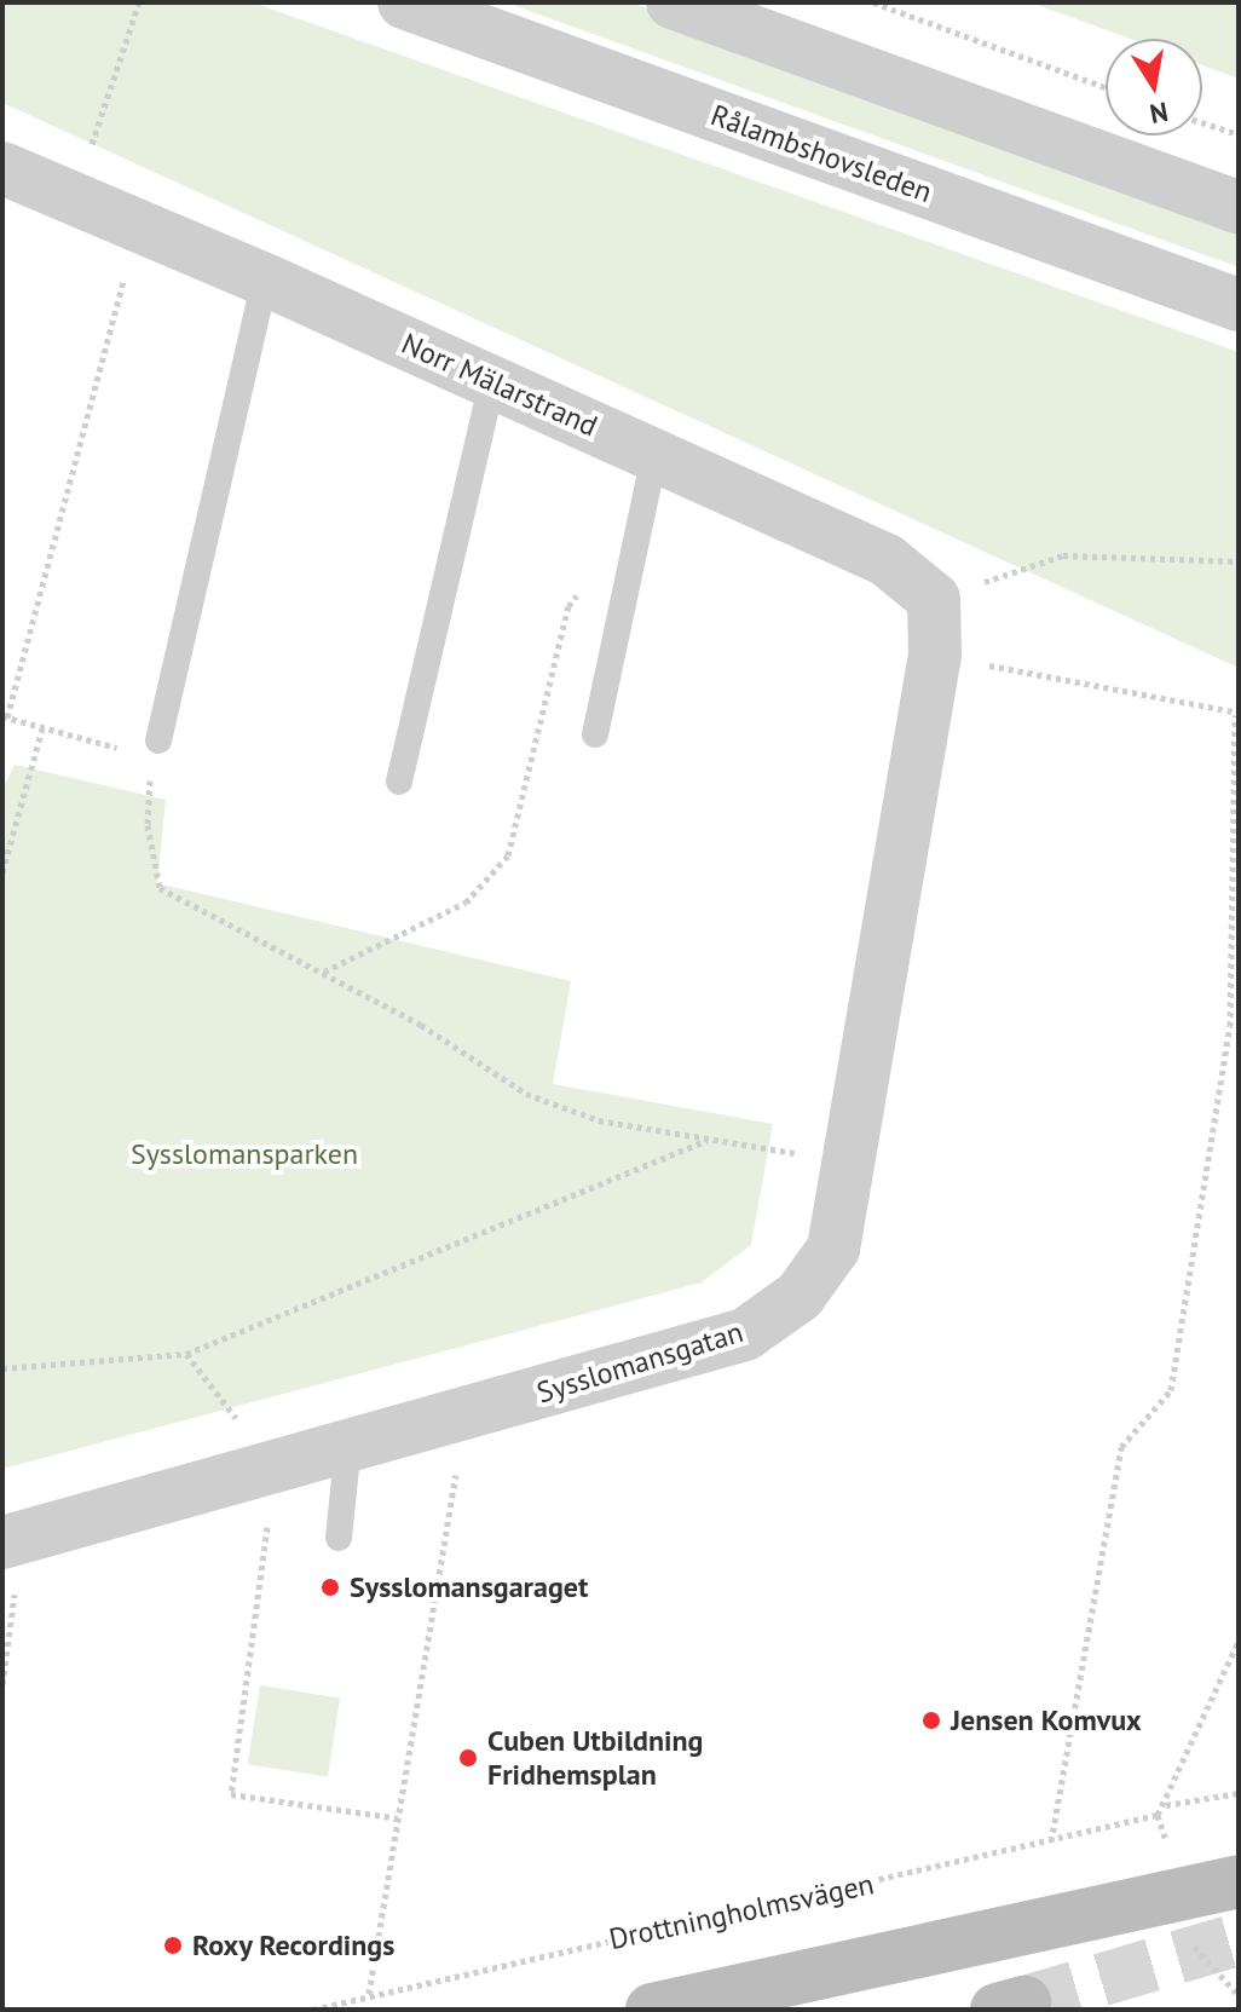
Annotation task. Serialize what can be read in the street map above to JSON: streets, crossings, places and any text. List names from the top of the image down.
{
  "streets": {
    "street": ["Rålambshovsleden", "Norr Mälarstrand", "Sysslomansgatan"],
    "path": ["Drottningholmsvägen"]
  },
  "parks": ["Sysslomansparken"],
  "places": [
    "Sysslomansgaraget",
    "Jensen Komvux",
    "Cuben Utbildning Fridhemsplan",
    "Roxy Recordings"
  ],
  "north": "bottom"
}
